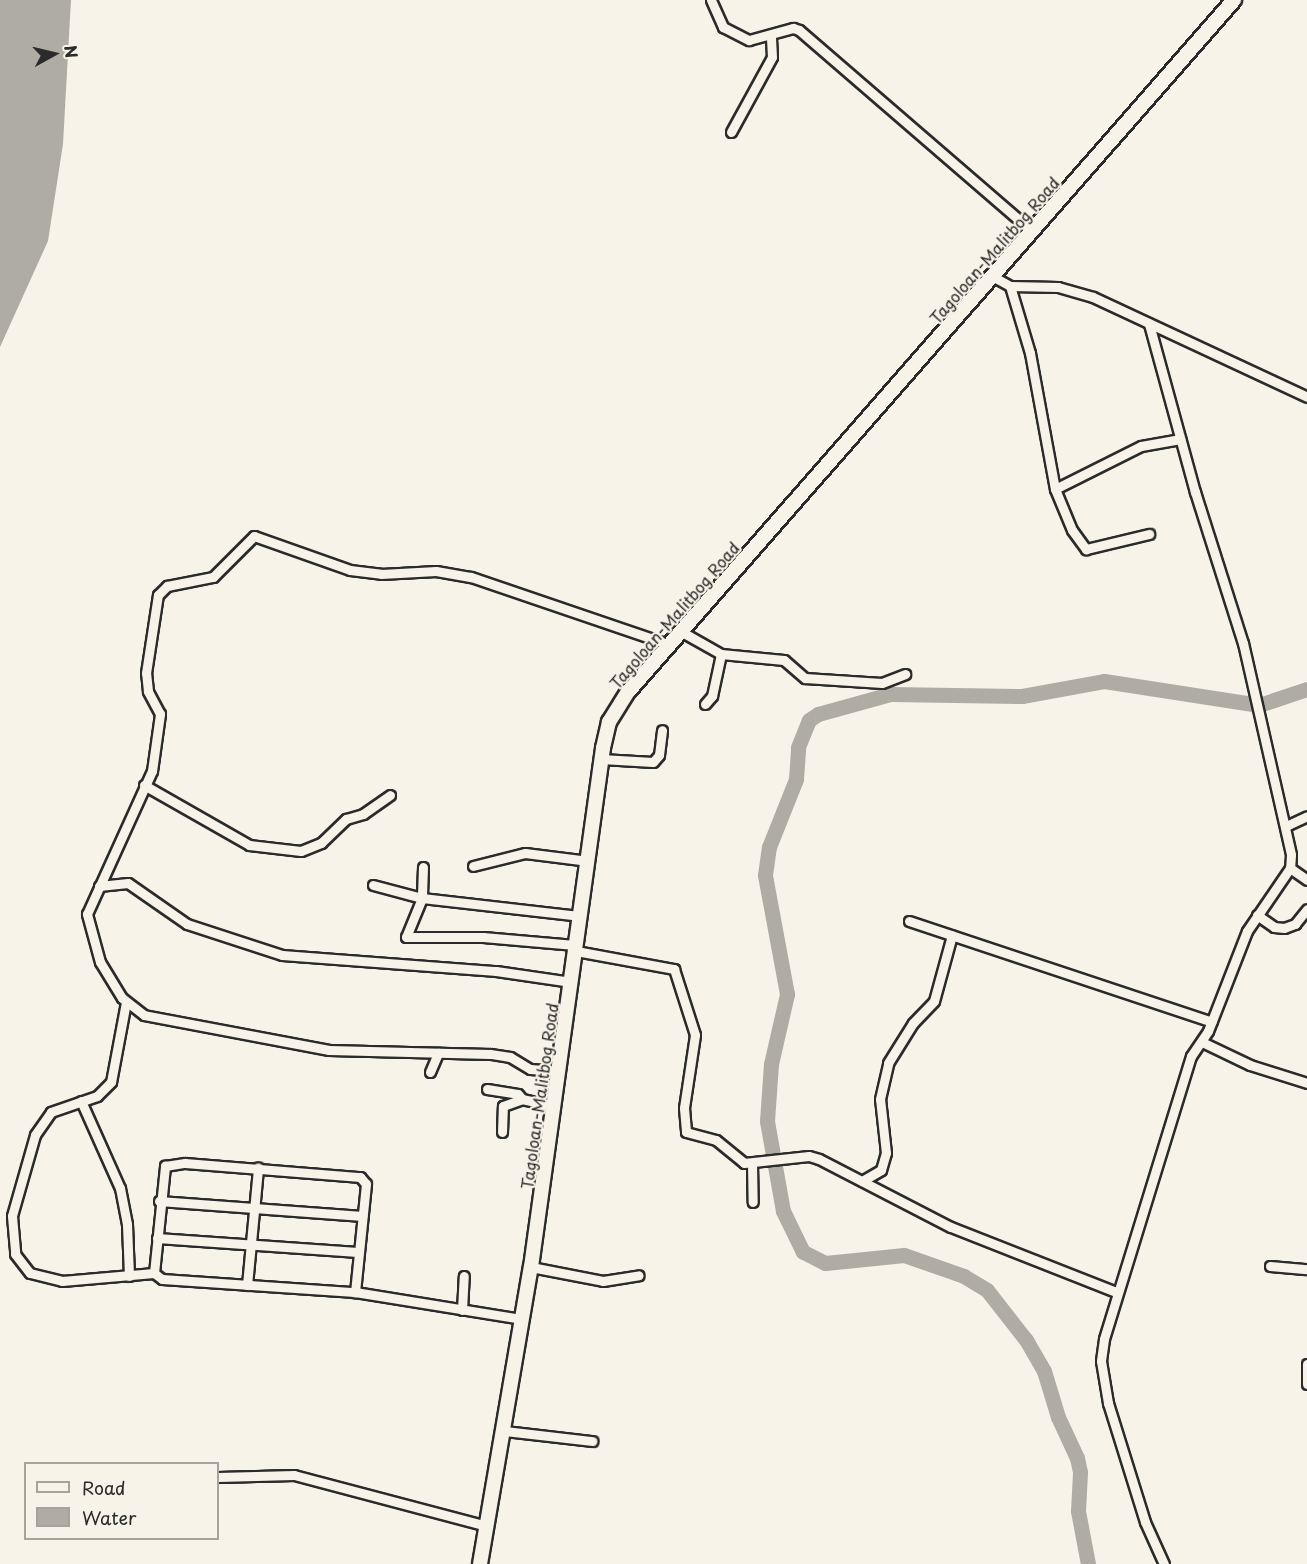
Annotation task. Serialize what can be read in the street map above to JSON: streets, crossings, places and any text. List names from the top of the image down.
{
  "streets": {
    "main road": ["Tagoloan-Malitbog Road"]
  },
  "legend": ["Road", "Water"],
  "north": "right"
}
